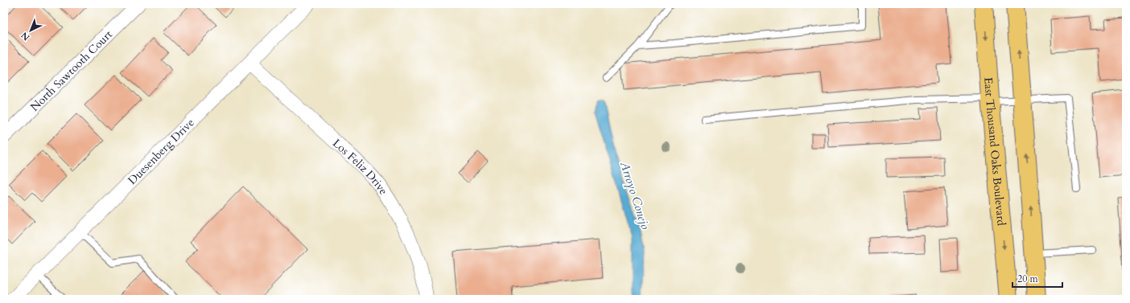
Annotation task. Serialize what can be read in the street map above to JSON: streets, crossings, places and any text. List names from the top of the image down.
{
  "streets": {
    "main road": ["East Thousand Oaks Boulevard"],
    "street": ["North Sawtooth Court", "Duesenberg Drive", "Los Feliz Drive"]
  },
  "crossings": [
    ["Duesenberg Drive", "Los Feliz Drive"]
  ],
  "water": ["Arroyo Conejo"],
  "scale_bar": "20 m",
  "north": "bottom left"
}
